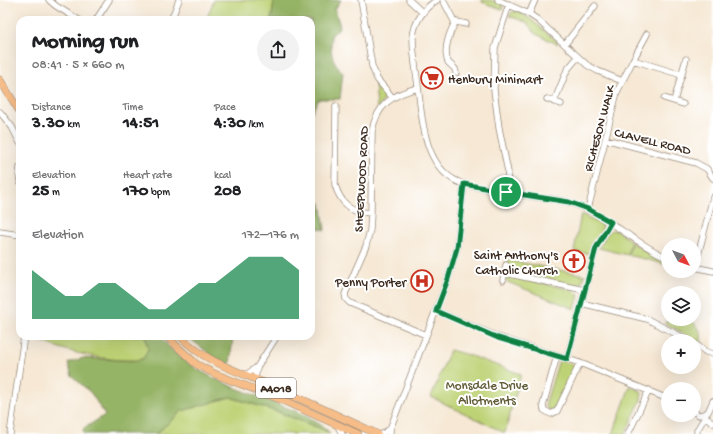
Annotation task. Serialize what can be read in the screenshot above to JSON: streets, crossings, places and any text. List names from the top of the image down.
{
  "streets": {
    "main road": ["A4018"],
    "street": ["RICHESON WALK", "CLAVELL ROAD", "SHEEPWOOD ROAD"]
  },
  "crossings": [
    ["RICHESON WALK", "CLAVELL ROAD"]
  ],
  "parks": ["Monsdale Drive Allotments"],
  "places": {
    "supermarket": ["Henbury Minimart"],
    "church": ["Saint Anthony's Catholic Church"],
    "hospital": ["Penny Porter"]
  },
  "north": "bottom right",
  "page": {
    "heading": ["Morning run", "08:41 · 5 × 660 m"],
    "stats": [
      ["Distance", "3.30 km"],
      ["Time", "14:51"],
      ["Pace", "4:30 /km"],
      ["Elevation", "25 m"],
      ["Heart rate", "170 bpm"],
      ["kcal", "208"]
    ],
    "chart": ["Elevation", "172–176 m"],
    "map_buttons": ["+", "−"]
  }
}
